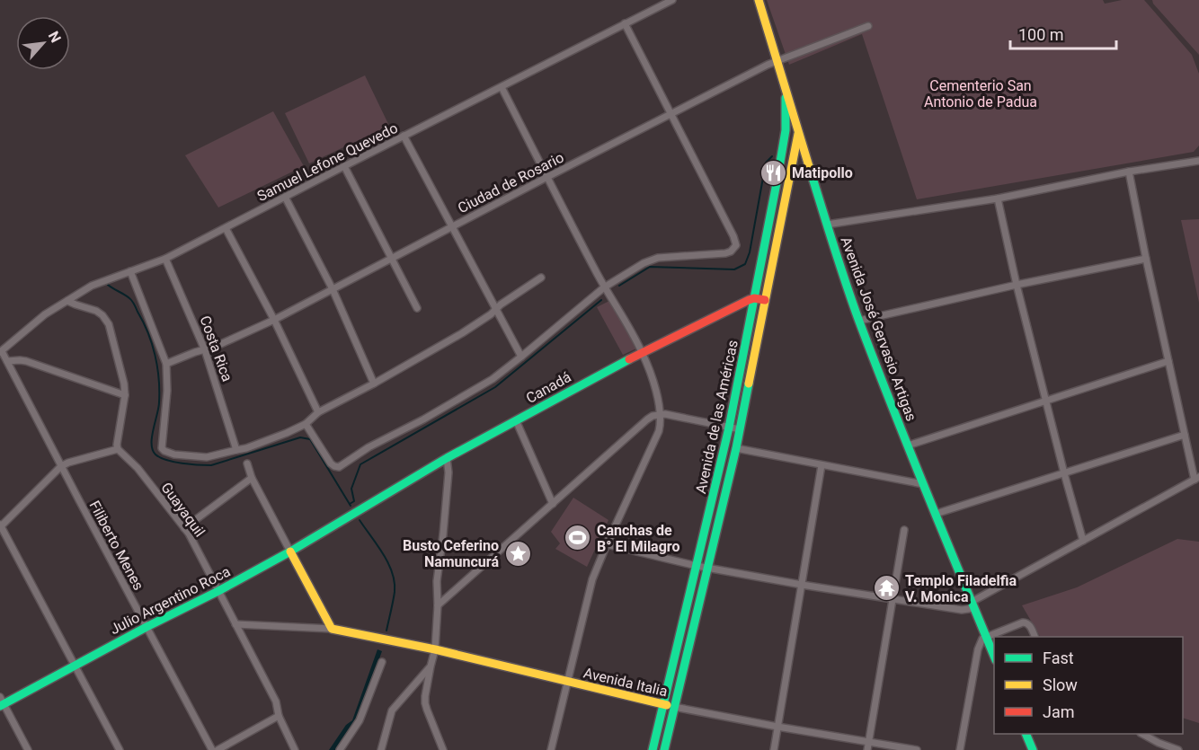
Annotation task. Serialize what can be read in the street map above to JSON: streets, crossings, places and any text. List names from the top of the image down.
{
  "streets": {
    "main road": [
      "Avenida José Gervasio Artigas",
      "Canadá",
      "Avenida de las Américas",
      "Julio Argentino Roca",
      "Avenida Italia"
    ],
    "street": [
      "Samuel Lefone Quevedo",
      "Ciudad de Rosario",
      "Costa Rica",
      "Guayaquil",
      "Filiberto Menes"
    ]
  },
  "crossings": [
    ["Samuel Lefone Quevedo", "Costa Rica"],
    ["Samuel Lefone Quevedo", "Filiberto Menes"],
    ["Ciudad de Rosario", "Avenida José Gervasio Artigas"],
    ["Ciudad de Rosario", "Costa Rica"],
    ["Avenida José Gervasio Artigas", "Avenida de las Américas"],
    ["Canadá", "Avenida de las Américas"],
    ["Canadá", "Julio Argentino Roca"],
    ["Avenida de las Américas", "Avenida Italia"],
    ["Guayaquil", "Julio Argentino Roca"],
    ["Filiberto Menes", "Julio Argentino Roca"]
  ],
  "parks": ["Cementerio San Antonio de Padua"],
  "places": {
    "restaurant": ["Matipollo"],
    "sports": ["Canchas de B° El Milagro"],
    "place": ["Busto Ceferino Namuncurá"],
    "temple": ["Templo Filadelfia V. Monica"]
  },
  "legend": ["Fast", "Slow", "Jam"],
  "scale_bar": "100 m",
  "north": "top right"
}
